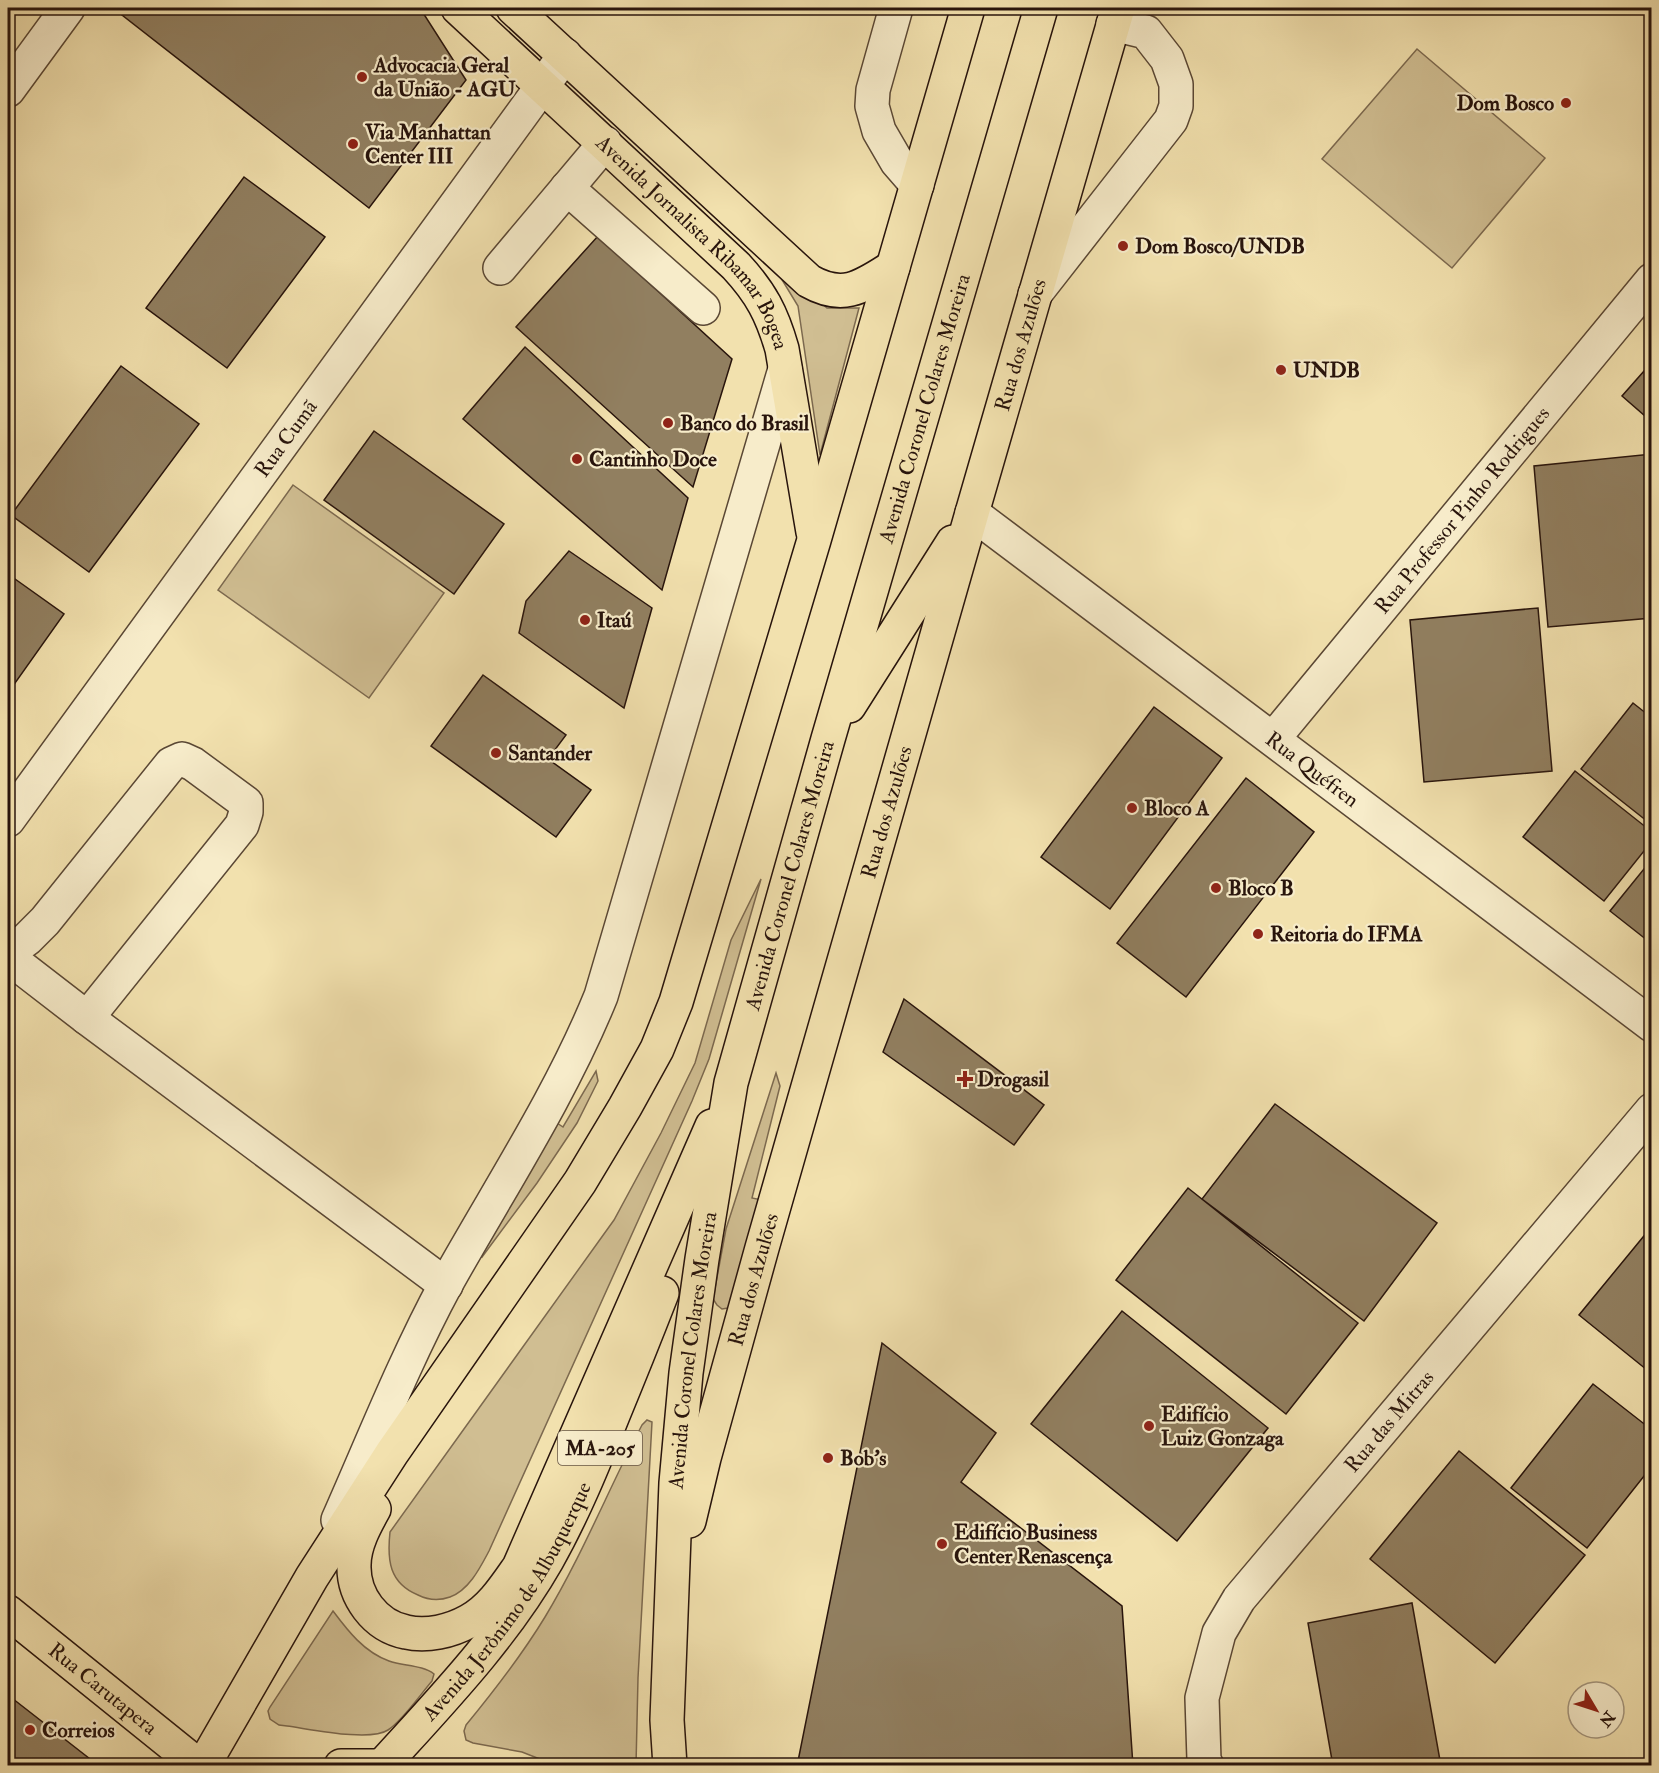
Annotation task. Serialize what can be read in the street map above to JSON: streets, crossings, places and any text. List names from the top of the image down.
{
  "streets": {
    "main road": [
      "Avenida Jornalista Ribamar Bogea",
      "Rua dos Azulões",
      "Avenida Coronel Colares Moreira",
      "MA-205",
      "Avenida Jerônimo de Albuquerque",
      "Rua Carutapera"
    ],
    "street": [
      "Rua Cumã",
      "Rua Professor Pinho Rodrigues",
      "Rua Quéfren",
      "Rua das Mitras"
    ]
  },
  "crossings": [
    ["Avenida Jornalista Ribamar Bogea", "Rua Cumã"],
    ["Rua dos Azulões", "Avenida Coronel Colares Moreira"],
    ["Rua dos Azulões", "Rua Quéfren"],
    ["Avenida Coronel Colares Moreira", "Avenida Jerônimo de Albuquerque"],
    ["Rua Professor Pinho Rodrigues", "Rua Quéfren"]
  ],
  "places": {
    "other": [
      "Advocacia Geral da União - AGU",
      "Dom Bosco",
      "Via Manhattan Center III",
      "Dom Bosco/UNDB",
      "UNDB",
      "Banco do Brasil",
      "Cantinho Doce",
      "Itaú",
      "Santander",
      "Bloco A",
      "Bloco B",
      "Reitoria do IFMA",
      "Edifício Luiz Gonzaga",
      "Bob's",
      "Edifício Business Center Renascença",
      "Correios"
    ],
    "health": ["Drogasil"]
  },
  "north": "bottom right"
}
